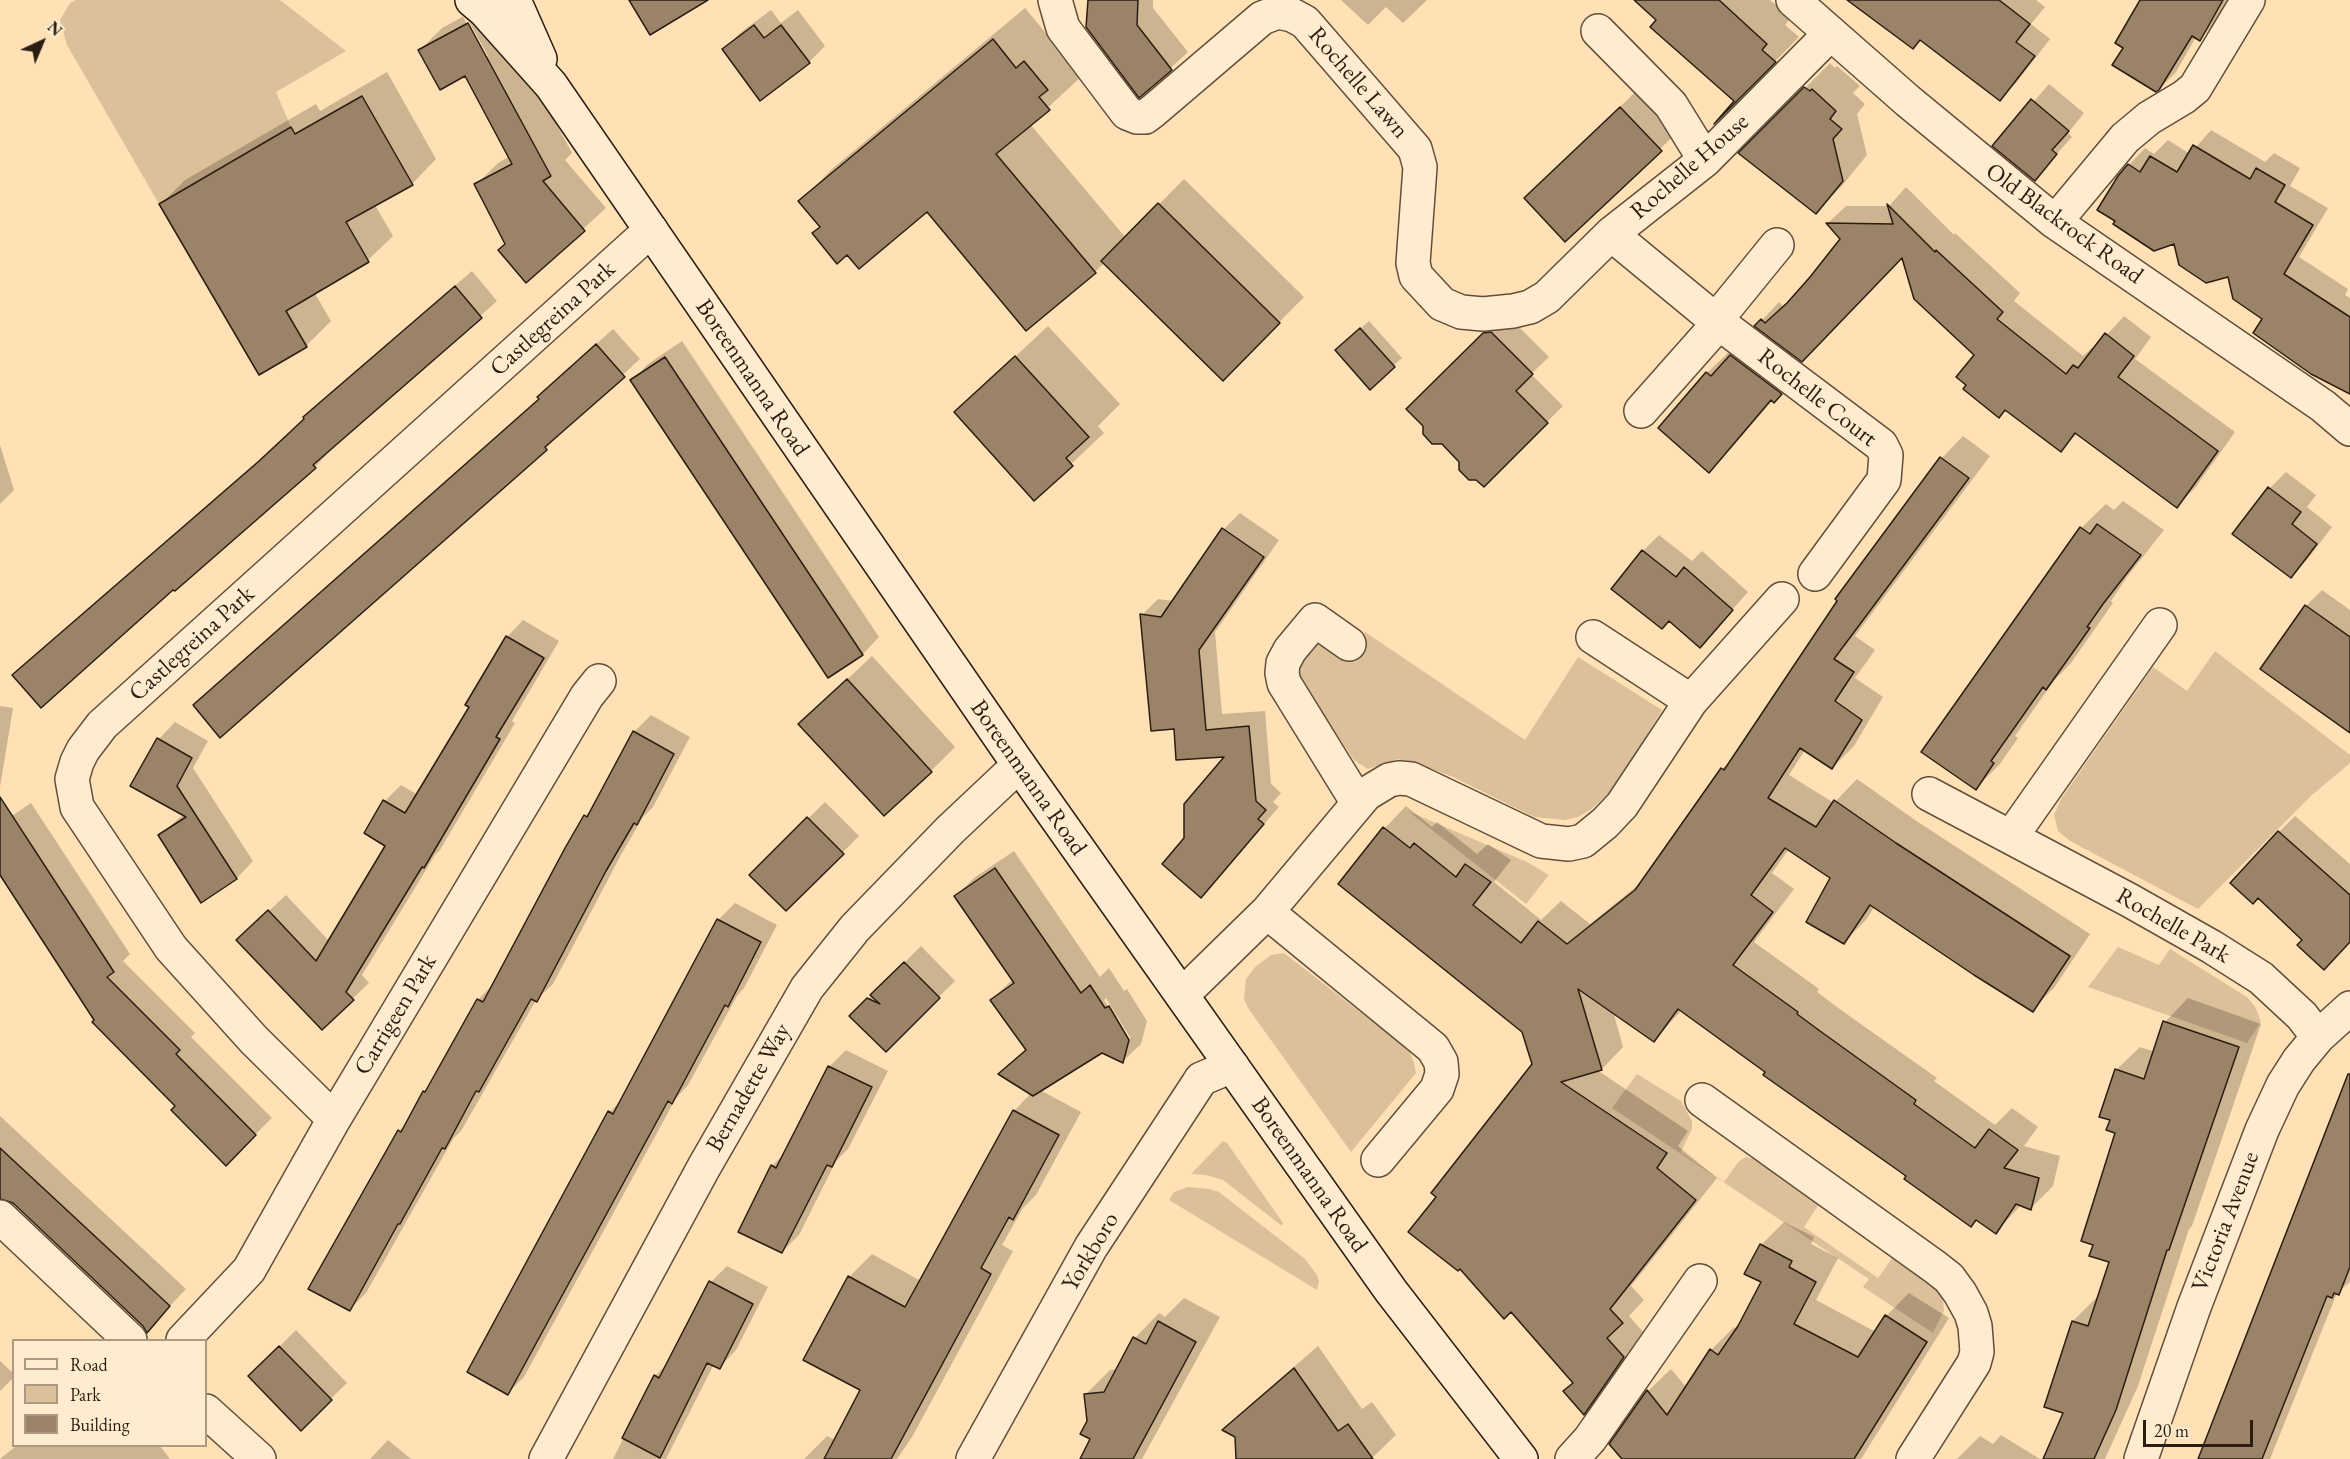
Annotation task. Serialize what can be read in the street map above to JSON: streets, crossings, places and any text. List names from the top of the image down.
{
  "streets": {
    "street": [
      "Rochelle Lawn",
      "Rochelle House",
      "Old Blackrock Road",
      "Castlegreina Park",
      "Boreenmanna Road",
      "Rochelle Court",
      "Rochelle Park",
      "Carrigeen Park",
      "Bernadette Way",
      "Victoria Avenue",
      "Yorkboro"
    ]
  },
  "crossings": [
    ["Rochelle Lawn", "Rochelle House"],
    ["Rochelle House", "Old Blackrock Road"],
    ["Rochelle House", "Rochelle Court"],
    ["Castlegreina Park", "Boreenmanna Road"],
    ["Castlegreina Park", "Carrigeen Park"],
    ["Boreenmanna Road", "Bernadette Way"],
    ["Boreenmanna Road", "Yorkboro"],
    ["Rochelle Park", "Victoria Avenue"]
  ],
  "legend": ["Road", "Park", "Building"],
  "scale_bar": "20 m",
  "north": "top right"
}
